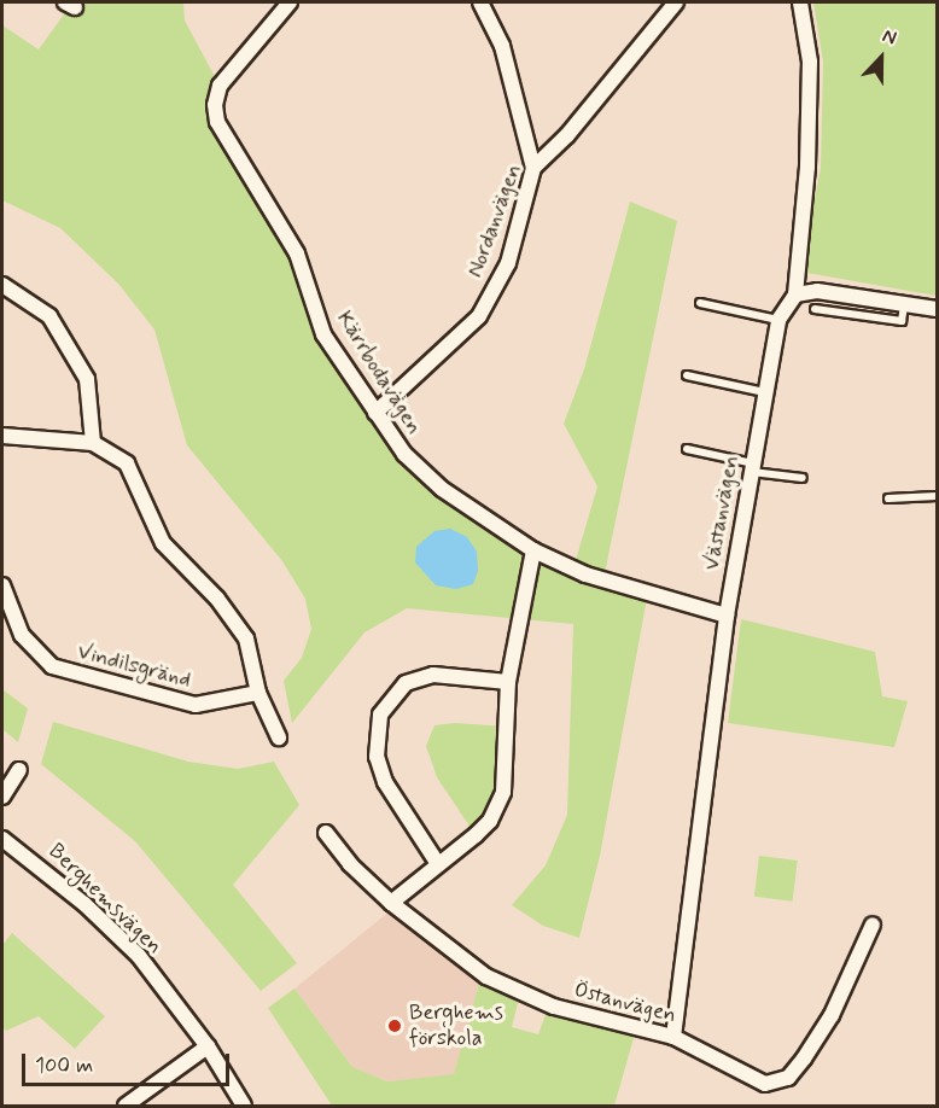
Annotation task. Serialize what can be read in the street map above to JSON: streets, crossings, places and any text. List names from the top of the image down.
{
  "streets": {
    "street": [
      "Nordanvägen",
      "Kärrbodavägen",
      "Västanvägen",
      "Vindilsgränd",
      "Berghemsvägen",
      "Östanvägen"
    ]
  },
  "crossings": [
    ["Nordanvägen", "Kärrbodavägen"],
    ["Kärrbodavägen", "Västanvägen"],
    ["Västanvägen", "Östanvägen"]
  ],
  "places": ["Berghems förskola"],
  "scale_bar": "100 m",
  "north": "top"
}
